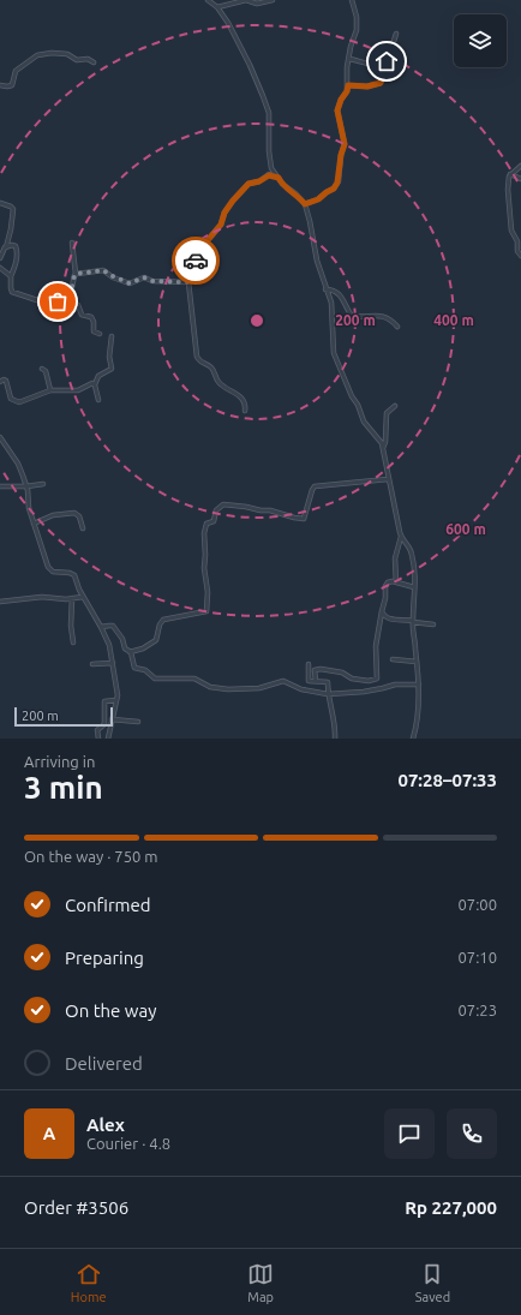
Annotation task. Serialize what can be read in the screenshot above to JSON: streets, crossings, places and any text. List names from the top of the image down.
{
  "scale_bar": "200 m",
  "page": {
    "scale": "200 m",
    "heading": ["3 min", "Arriving in", "07:28–07:33"],
    "panel": [
      "Alex",
      "Courier · 4.8",
      "Order #3506",
      "Rp 227,000"
    ],
    "bar": "On the way · 750 m",
    "list": [
      ["Confirmed", "07:00"],
      ["Preparing", "07:10"],
      ["On the way", "07:23"],
      "Delivered"
    ],
    "round": "A",
    "tabs": ["Home", "Map", "Saved"]
  },
  "rings": ["200 m", "400 m", "600 m"]
}
